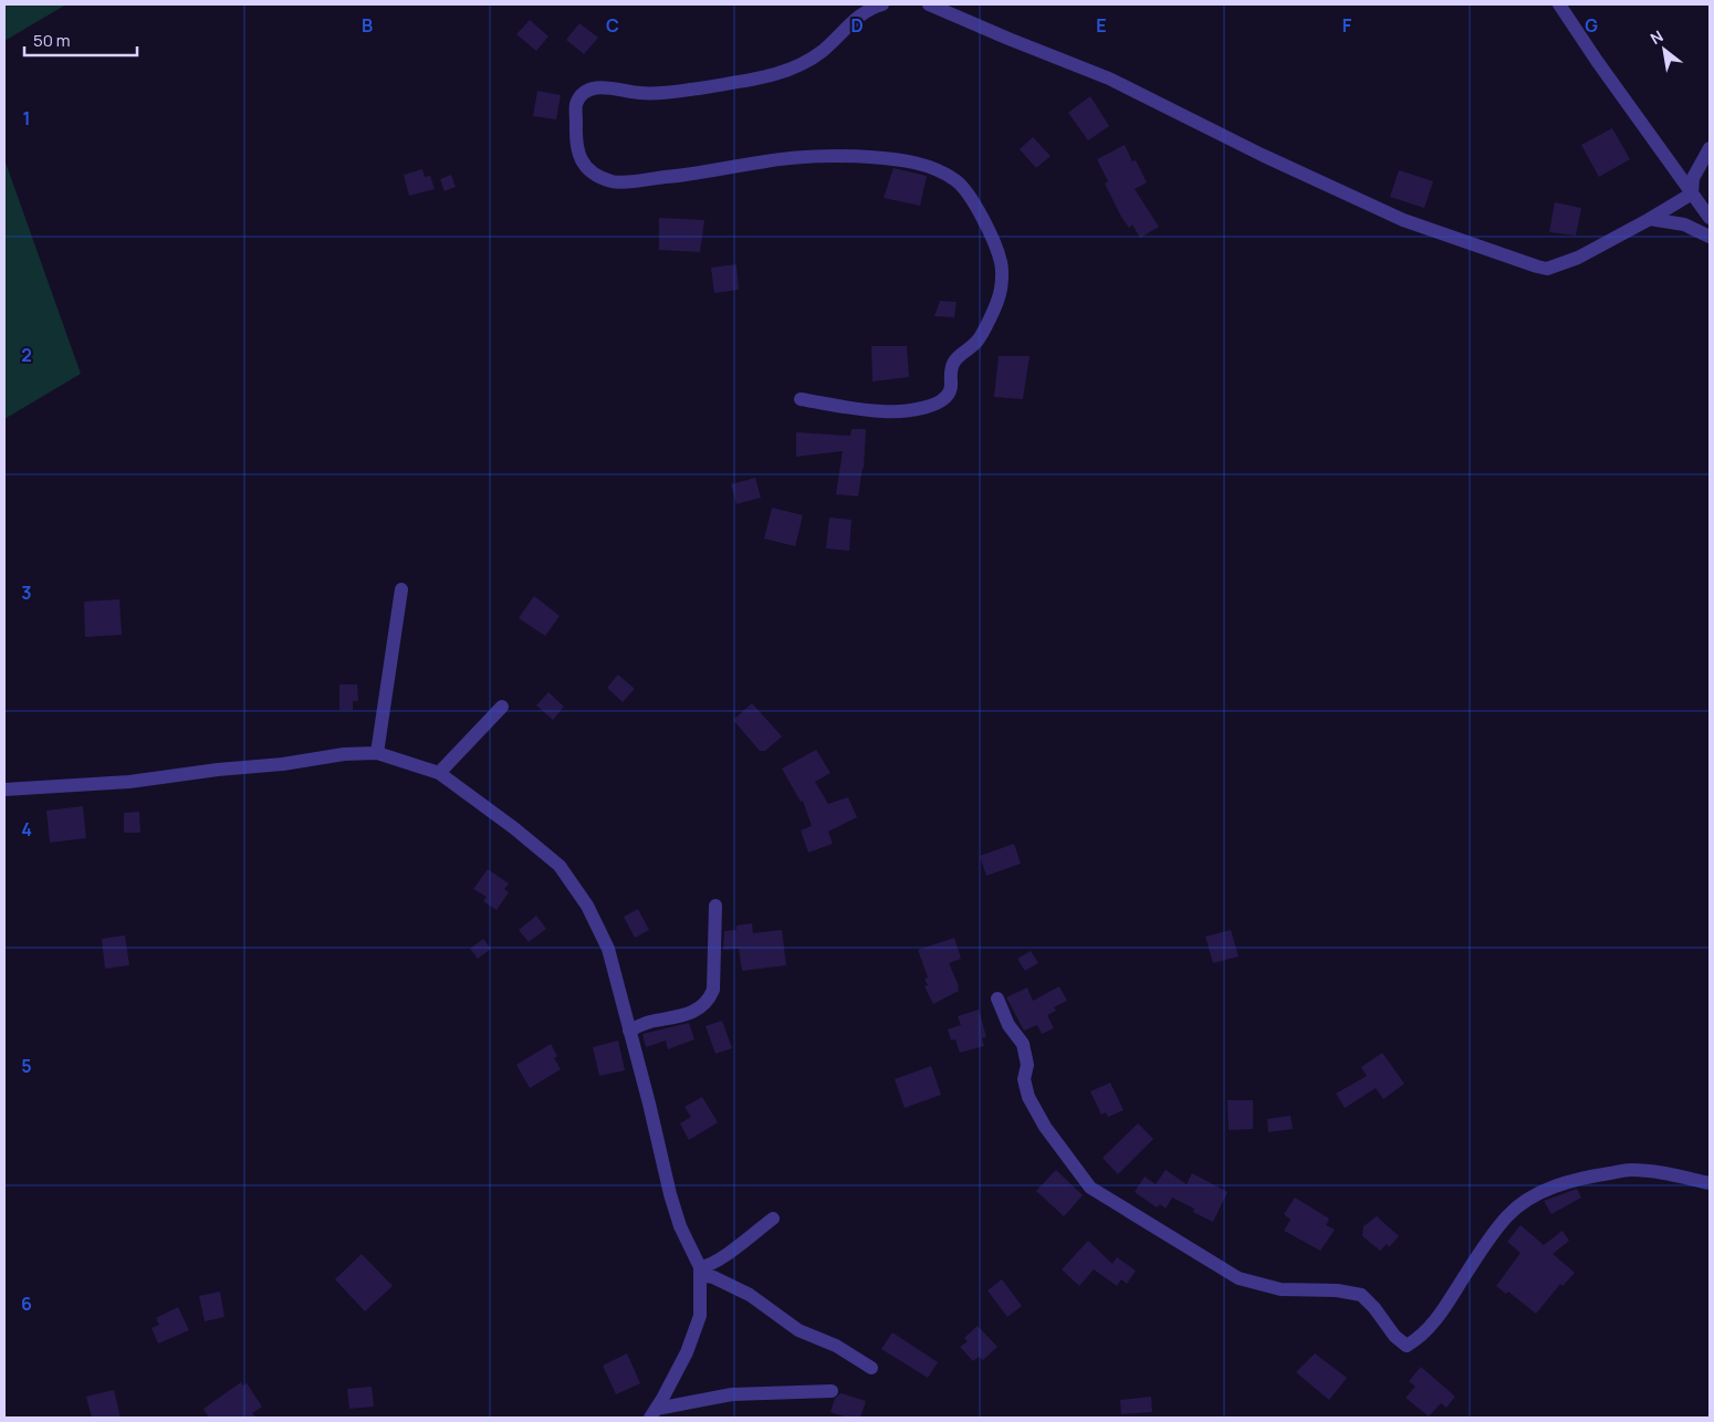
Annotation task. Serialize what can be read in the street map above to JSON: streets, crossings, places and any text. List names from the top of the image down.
{
  "scale_bar": "50 m",
  "north": "top left",
  "grid": {
    "columns": [
      "B",
      "C",
      "D",
      "E",
      "F",
      "G"
    ],
    "rows": [
      "1",
      "2",
      "3",
      "4",
      "5",
      "6"
    ]
  }
}
